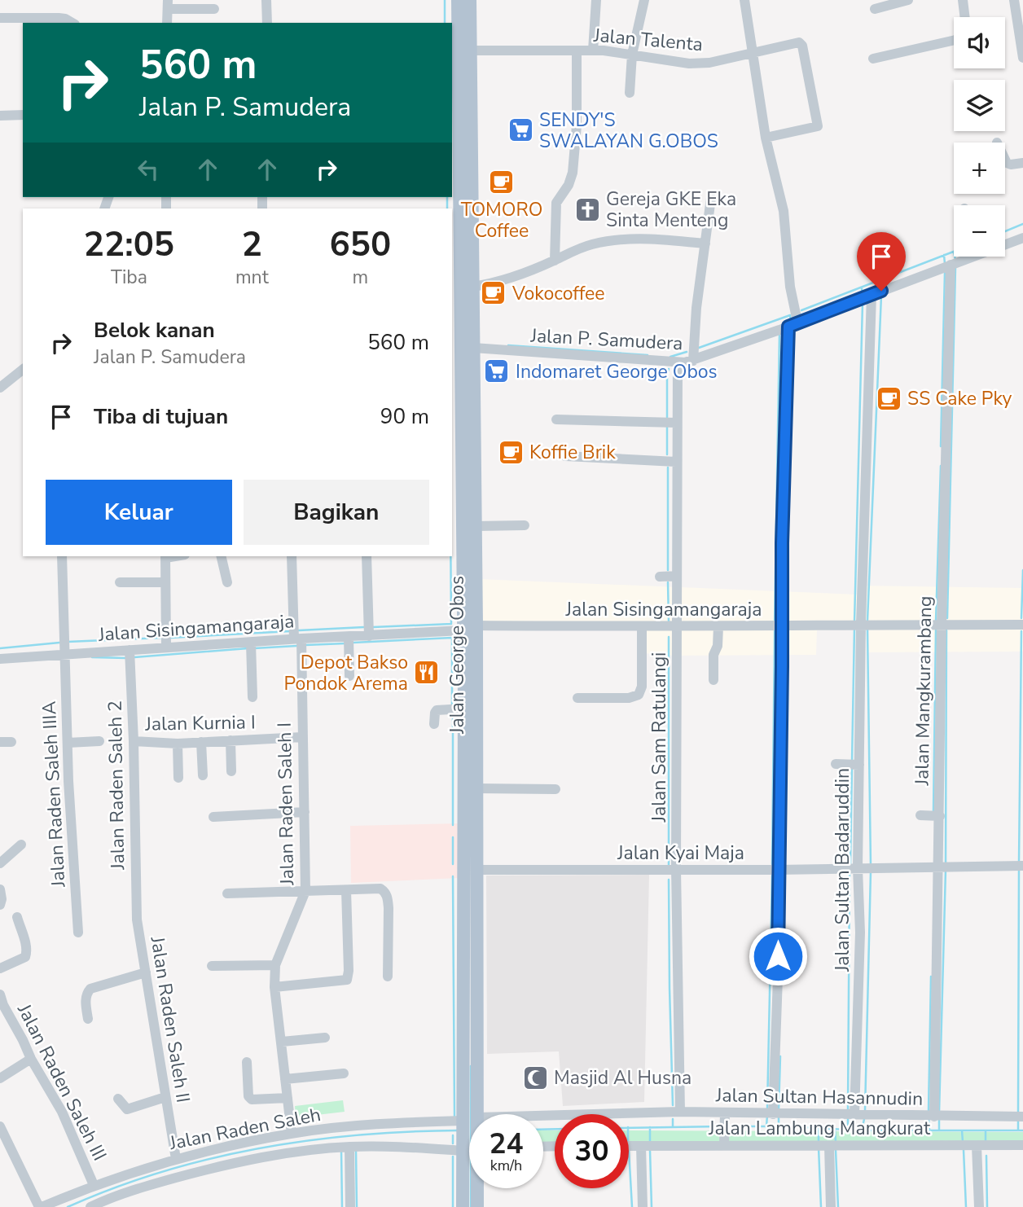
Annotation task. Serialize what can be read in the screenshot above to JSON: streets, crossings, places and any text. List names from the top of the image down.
{
  "streets": {
    "main road": ["Jalan George Obos"],
    "street": [
      "Jalan Talenta",
      "Jalan P. Samudera",
      "Jalan Sisingamangaraja",
      "Jalan Mangkurambang",
      "Jalan Kurnia I",
      "Jalan Sam Ratulangi",
      "Jalan Raden Saleh 2",
      "Jalan Raden Saleh IIIA",
      "Jalan Raden Saleh I",
      "Jalan Kyai Maja",
      "Jalan Sultan Badaruddin",
      "Jalan Raden Saleh II",
      "Jalan Raden Saleh III",
      "Jalan Sultan Hasannudin",
      "Jalan Lambung Mangkurat",
      "Jalan Raden Saleh"
    ]
  },
  "crossings": [
    ["Jalan Talenta", "Jalan George Obos"],
    ["Jalan P. Samudera", "Jalan George Obos"],
    ["Jalan P. Samudera", "Jalan Mangkurambang"],
    ["Jalan P. Samudera", "Jalan Sam Ratulangi"],
    ["Jalan P. Samudera", "Jalan Sultan Badaruddin"],
    ["Jalan Sisingamangaraja", "Jalan George Obos"],
    ["Jalan Sisingamangaraja", "Jalan Mangkurambang"],
    ["Jalan Sisingamangaraja", "Jalan Sam Ratulangi"],
    ["Jalan Sisingamangaraja", "Jalan Raden Saleh 2"],
    ["Jalan Sisingamangaraja", "Jalan Raden Saleh IIIA"],
    ["Jalan Sisingamangaraja", "Jalan Raden Saleh I"],
    ["Jalan Sisingamangaraja", "Jalan Sultan Badaruddin"],
    ["Jalan George Obos", "Jalan Kyai Maja"],
    ["Jalan George Obos", "Jalan Raden Saleh"],
    ["Jalan Mangkurambang", "Jalan Kyai Maja"],
    ["Jalan Mangkurambang", "Jalan Sultan Hasannudin"],
    ["Jalan Kurnia I", "Jalan Raden Saleh 2"],
    ["Jalan Kurnia I", "Jalan Raden Saleh I"],
    ["Jalan Sam Ratulangi", "Jalan Kyai Maja"],
    ["Jalan Sam Ratulangi", "Jalan Sultan Hasannudin"],
    ["Jalan Raden Saleh 2", "Jalan Raden Saleh II"],
    ["Jalan Raden Saleh I", "Jalan Raden Saleh"],
    ["Jalan Kyai Maja", "Jalan Sultan Badaruddin"],
    ["Jalan Sultan Badaruddin", "Jalan Sultan Hasannudin"],
    ["Jalan Raden Saleh II", "Jalan Raden Saleh"],
    ["Jalan Raden Saleh III", "Jalan Raden Saleh"]
  ],
  "places": {
    "supermarket": ["SENDY'S SWALAYAN G.OBOS", "Indomaret George Obos"],
    "cafe": [
      "TOMORO Coffee",
      "Vokocoffee",
      "SS Cake Pky",
      "Koffie Brik"
    ],
    "church": ["Gereja GKE Eka Sinta Menteng"],
    "restaurant": ["Depot Bakso Pondok Arema"],
    "mosque": ["Masjid Al Husna"]
  },
  "page": {
    "map_buttons": ["+", "−"],
    "turn": ["560 m", "Jalan P. Samudera"],
    "eta": [
      "22:05",
      "Tiba",
      "2",
      "mnt",
      "650",
      "m"
    ],
    "list": [
      {
        "name": "Belok kanan",
        "note": "Jalan P. Samudera",
        "value": "560 m"
      },
      {
        "name": "Tiba di tujuan",
        "value": "90 m"
      }
    ],
    "buttons": ["Keluar", "Bagikan"],
    "speed": "24 km/h",
    "limit": "30"
  }
}
